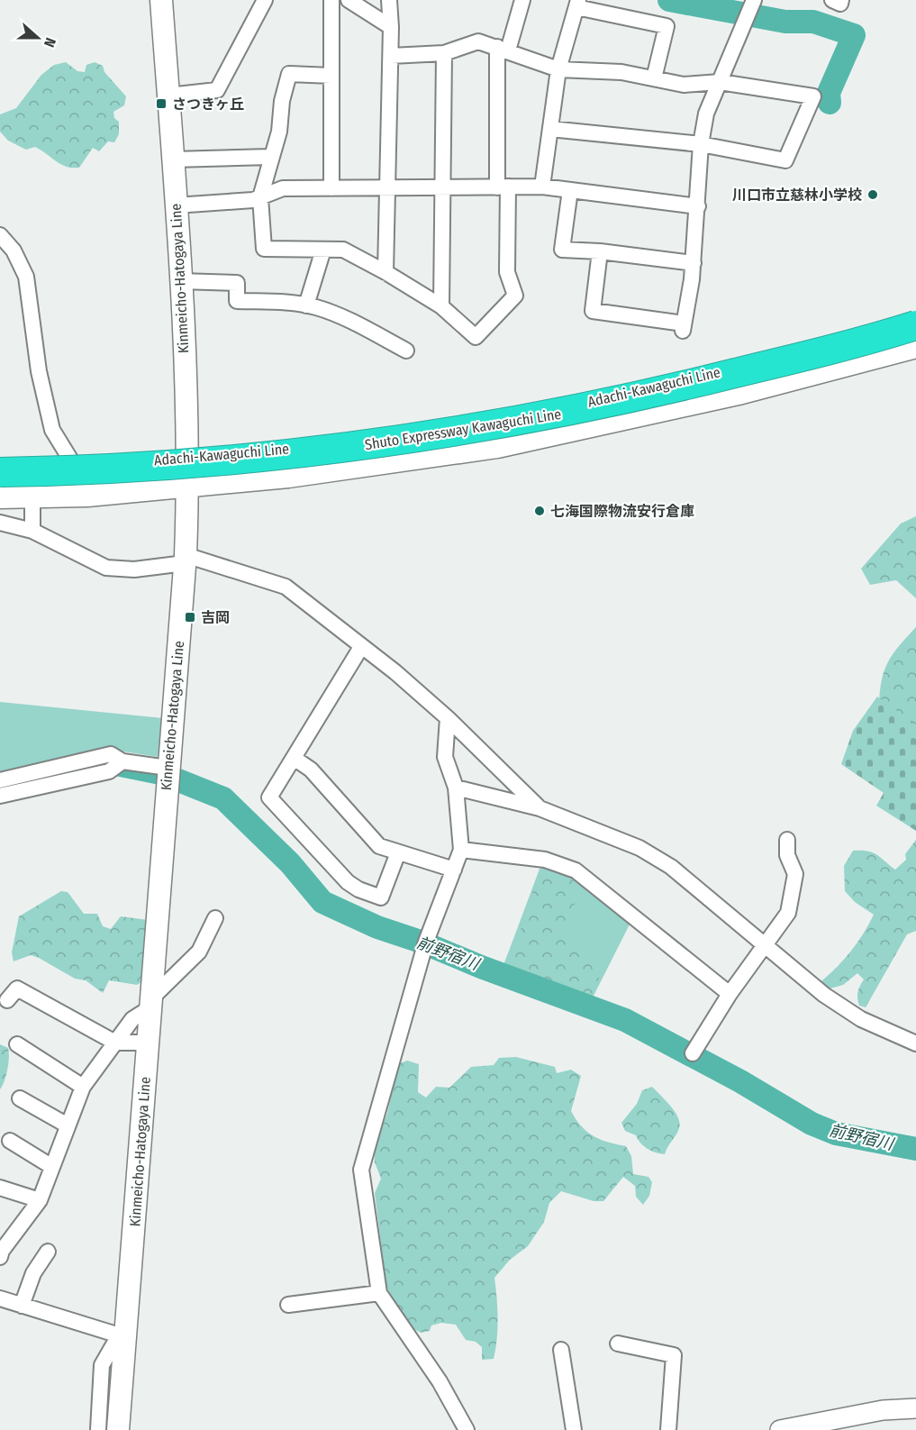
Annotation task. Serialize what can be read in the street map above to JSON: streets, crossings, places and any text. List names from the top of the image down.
{
  "streets": {
    "highway": ["Shuto Expressway Kawaguchi Line"],
    "main road": ["Kinmeicho-Hatogaya Line", "Adachi-Kawaguchi Line"]
  },
  "crossings": [
    ["Kinmeicho-Hatogaya Line", "Adachi-Kawaguchi Line"],
    ["Adachi-Kawaguchi Line", "Shuto Expressway Kawaguchi Line"]
  ],
  "water": ["前野宿川"],
  "places": {
    "transit": ["さつきヶ丘", "吉岡"],
    "other": ["川口市立慈林小学校", "七海国際物流安行倉庫"]
  },
  "north": "right"
}
